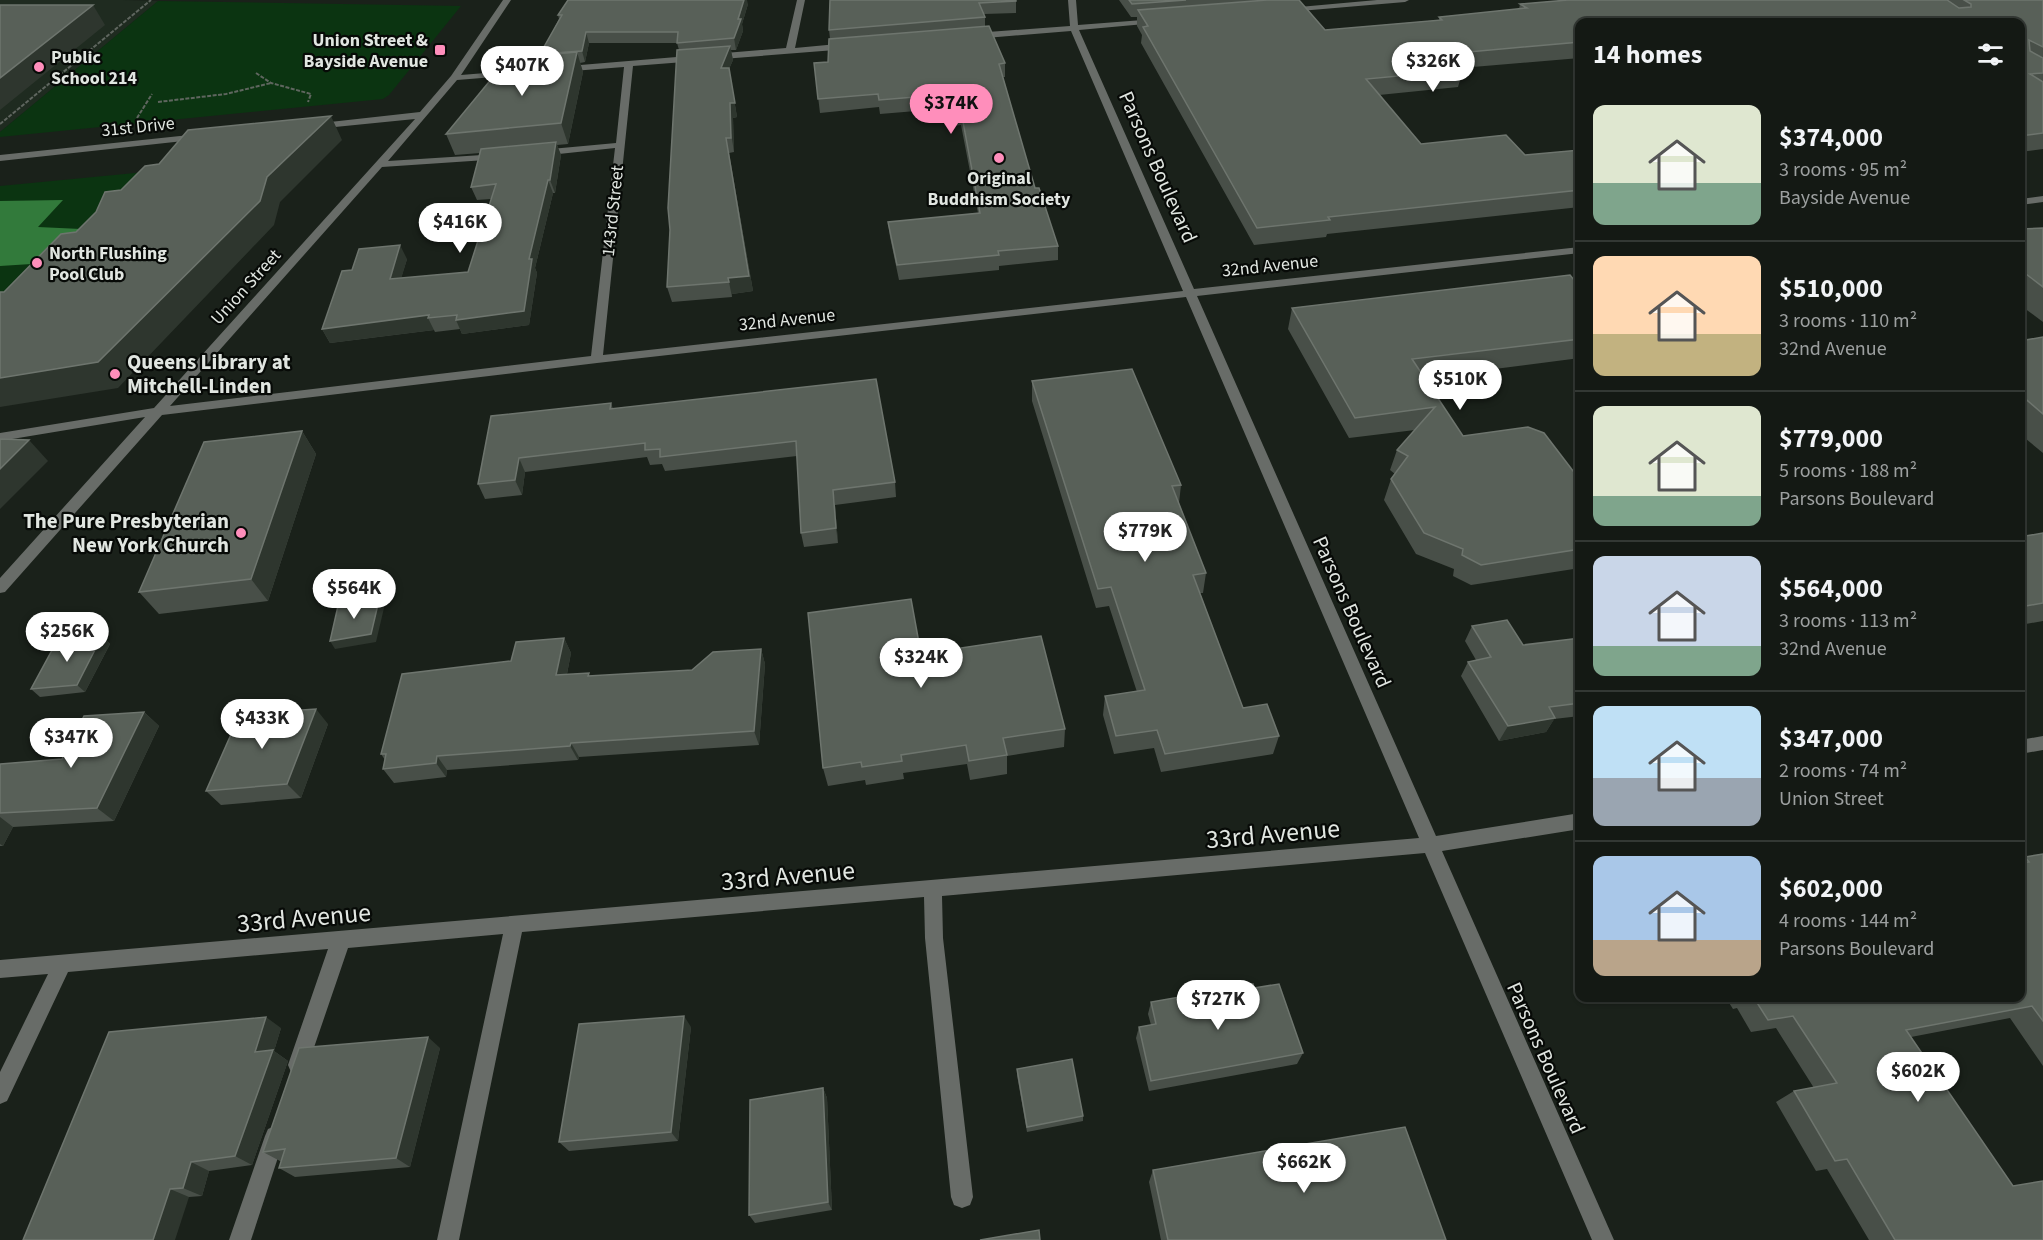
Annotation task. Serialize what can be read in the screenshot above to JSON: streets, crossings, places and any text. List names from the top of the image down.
{
  "streets": {
    "street": [
      "31st Drive",
      "Parsons Boulevard",
      "143rd Street",
      "32nd Avenue",
      "Union Street",
      "33rd Avenue"
    ]
  },
  "crossings": [
    ["Parsons Boulevard", "32nd Avenue"],
    ["Parsons Boulevard", "33rd Avenue"],
    ["143rd Street", "32nd Avenue"],
    ["32nd Avenue", "Union Street"]
  ],
  "places": {
    "transit": ["Union Street & Bayside Avenue"],
    "other": [
      "Public School 214",
      "Original Buddhism Society",
      "North Flushing Pool Club",
      "Queens Library at Mitchell-Linden",
      "The Pure Presbyterian New York Church"
    ]
  },
  "page": {
    "heading": "14 homes",
    "price": [
      "$326K",
      "$407K",
      "$374K",
      "$416K",
      "$510K",
      "$779K",
      "$564K",
      "$256K",
      "$324K",
      "$433K",
      "$347K",
      "$727K",
      "$602K",
      "$662K"
    ],
    "list": [
      {
        "name": "$374,000",
        "note": "3 rooms · 95 m² · Bayside Avenue"
      },
      {
        "name": "$510,000",
        "note": "3 rooms · 110 m² · 32nd Avenue"
      },
      {
        "name": "$779,000",
        "note": "5 rooms · 188 m² · Parsons Boulevard"
      },
      {
        "name": "$564,000",
        "note": "3 rooms · 113 m² · 32nd Avenue"
      },
      {
        "name": "$347,000",
        "note": "2 rooms · 74 m² · Union Street"
      },
      {
        "name": "$602,000",
        "note": "4 rooms · 144 m² · Parsons Boulevard"
      }
    ]
  }
}
